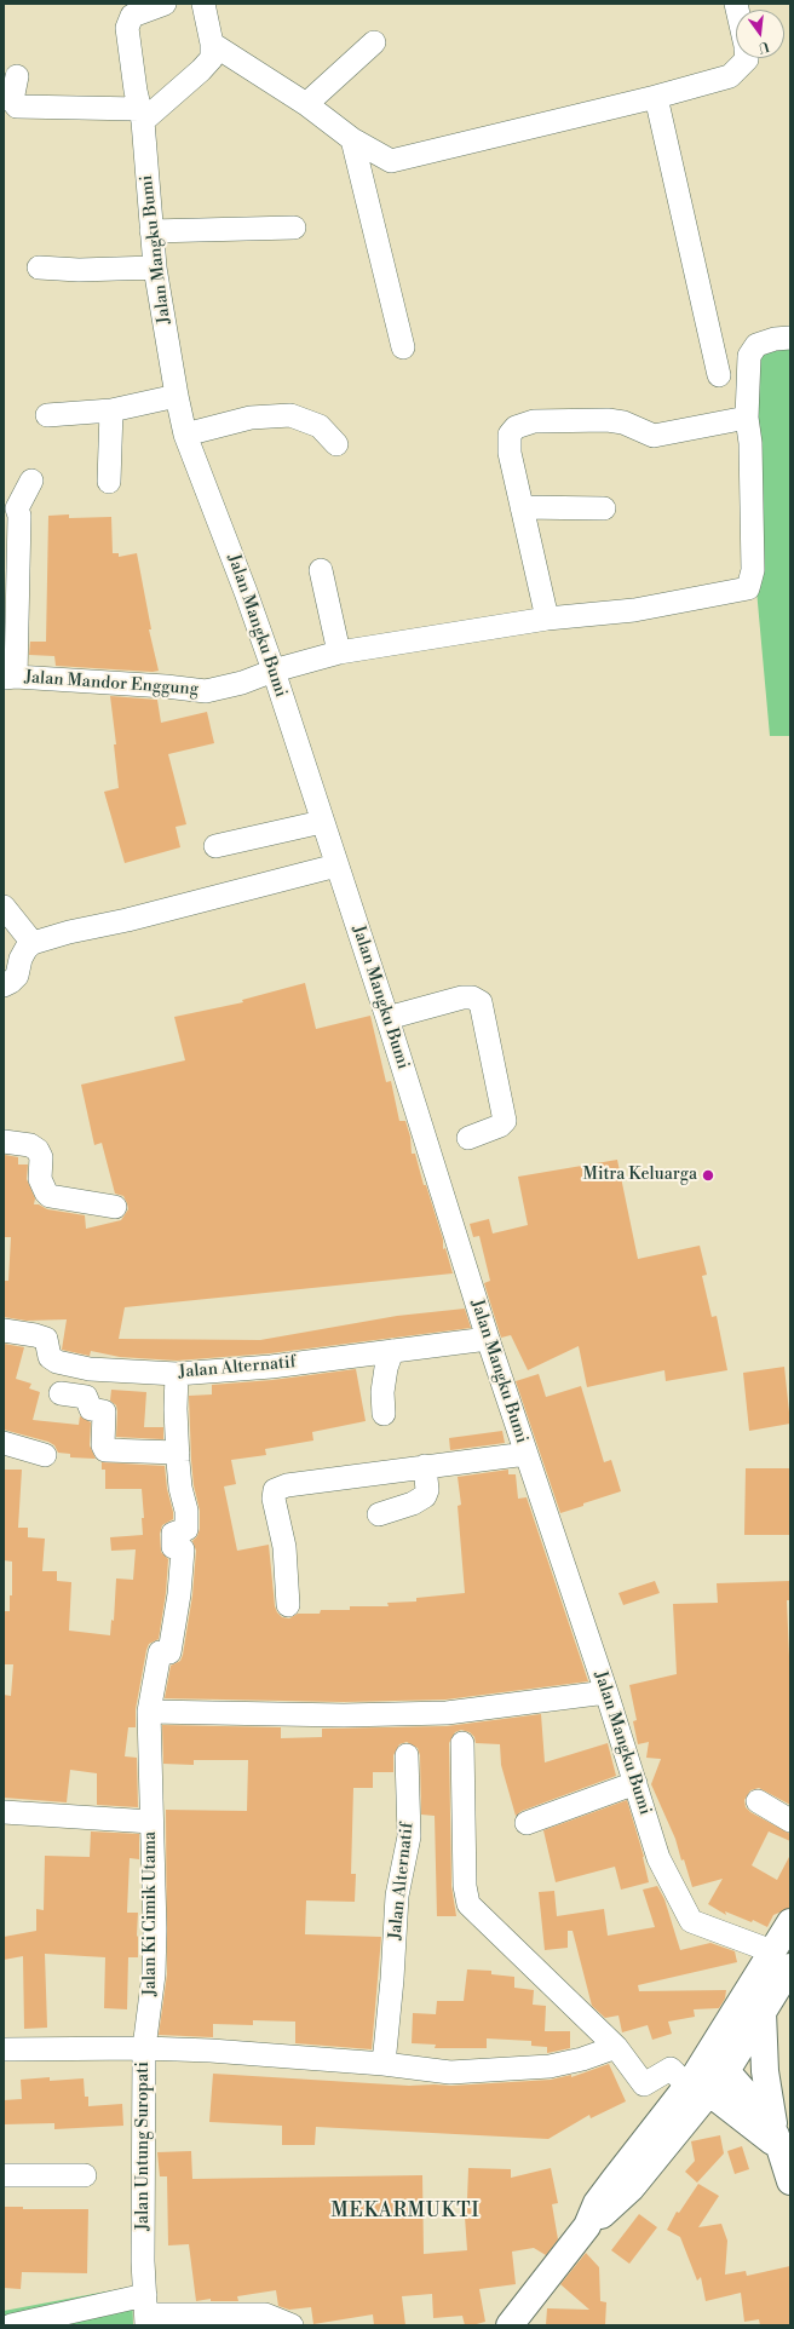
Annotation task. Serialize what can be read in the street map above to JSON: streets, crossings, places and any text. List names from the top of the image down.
{
  "streets": {
    "street": [
      "Jalan Mangku Bumi",
      "Jalan Mandor Enggung",
      "Jalan Alternatif",
      "Jalan Ki Cimik Utama",
      "Jalan Untung Suropati"
    ]
  },
  "crossings": [
    ["Jalan Mangku Bumi", "Jalan Mandor Enggung"],
    ["Jalan Mangku Bumi", "Jalan Alternatif"],
    ["Jalan Alternatif", "Jalan Ki Cimik Utama"],
    ["Jalan Ki Cimik Utama", "Jalan Untung Suropati"]
  ],
  "districts": ["MEKARMUKTI"],
  "places": ["Mitra Keluarga"],
  "north": "bottom"
}
